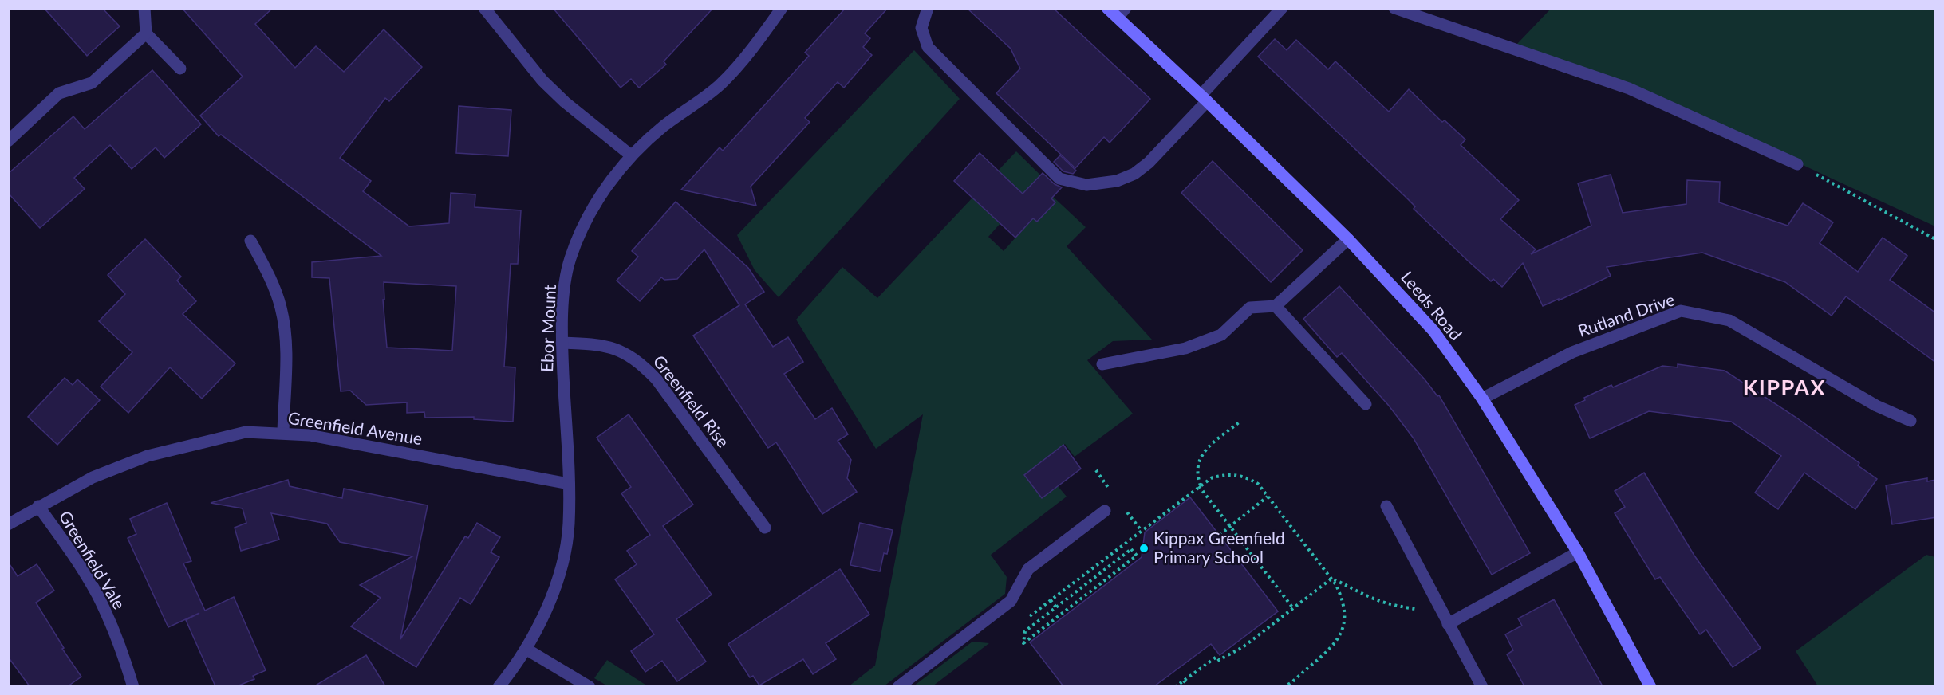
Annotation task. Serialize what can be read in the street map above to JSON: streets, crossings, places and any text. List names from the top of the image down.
{
  "streets": {
    "main road": ["Leeds Road"],
    "street": [
      "Rutland Drive",
      "Ebor Mount",
      "Greenfield Rise",
      "Greenfield Avenue",
      "Greenfield Vale"
    ]
  },
  "crossings": [
    ["Leeds Road", "Rutland Drive"],
    ["Ebor Mount", "Greenfield Rise"],
    ["Ebor Mount", "Greenfield Avenue"],
    ["Greenfield Avenue", "Greenfield Vale"]
  ],
  "districts": ["KIPPAX"],
  "places": ["Kippax Greenfield Primary School"]
}
